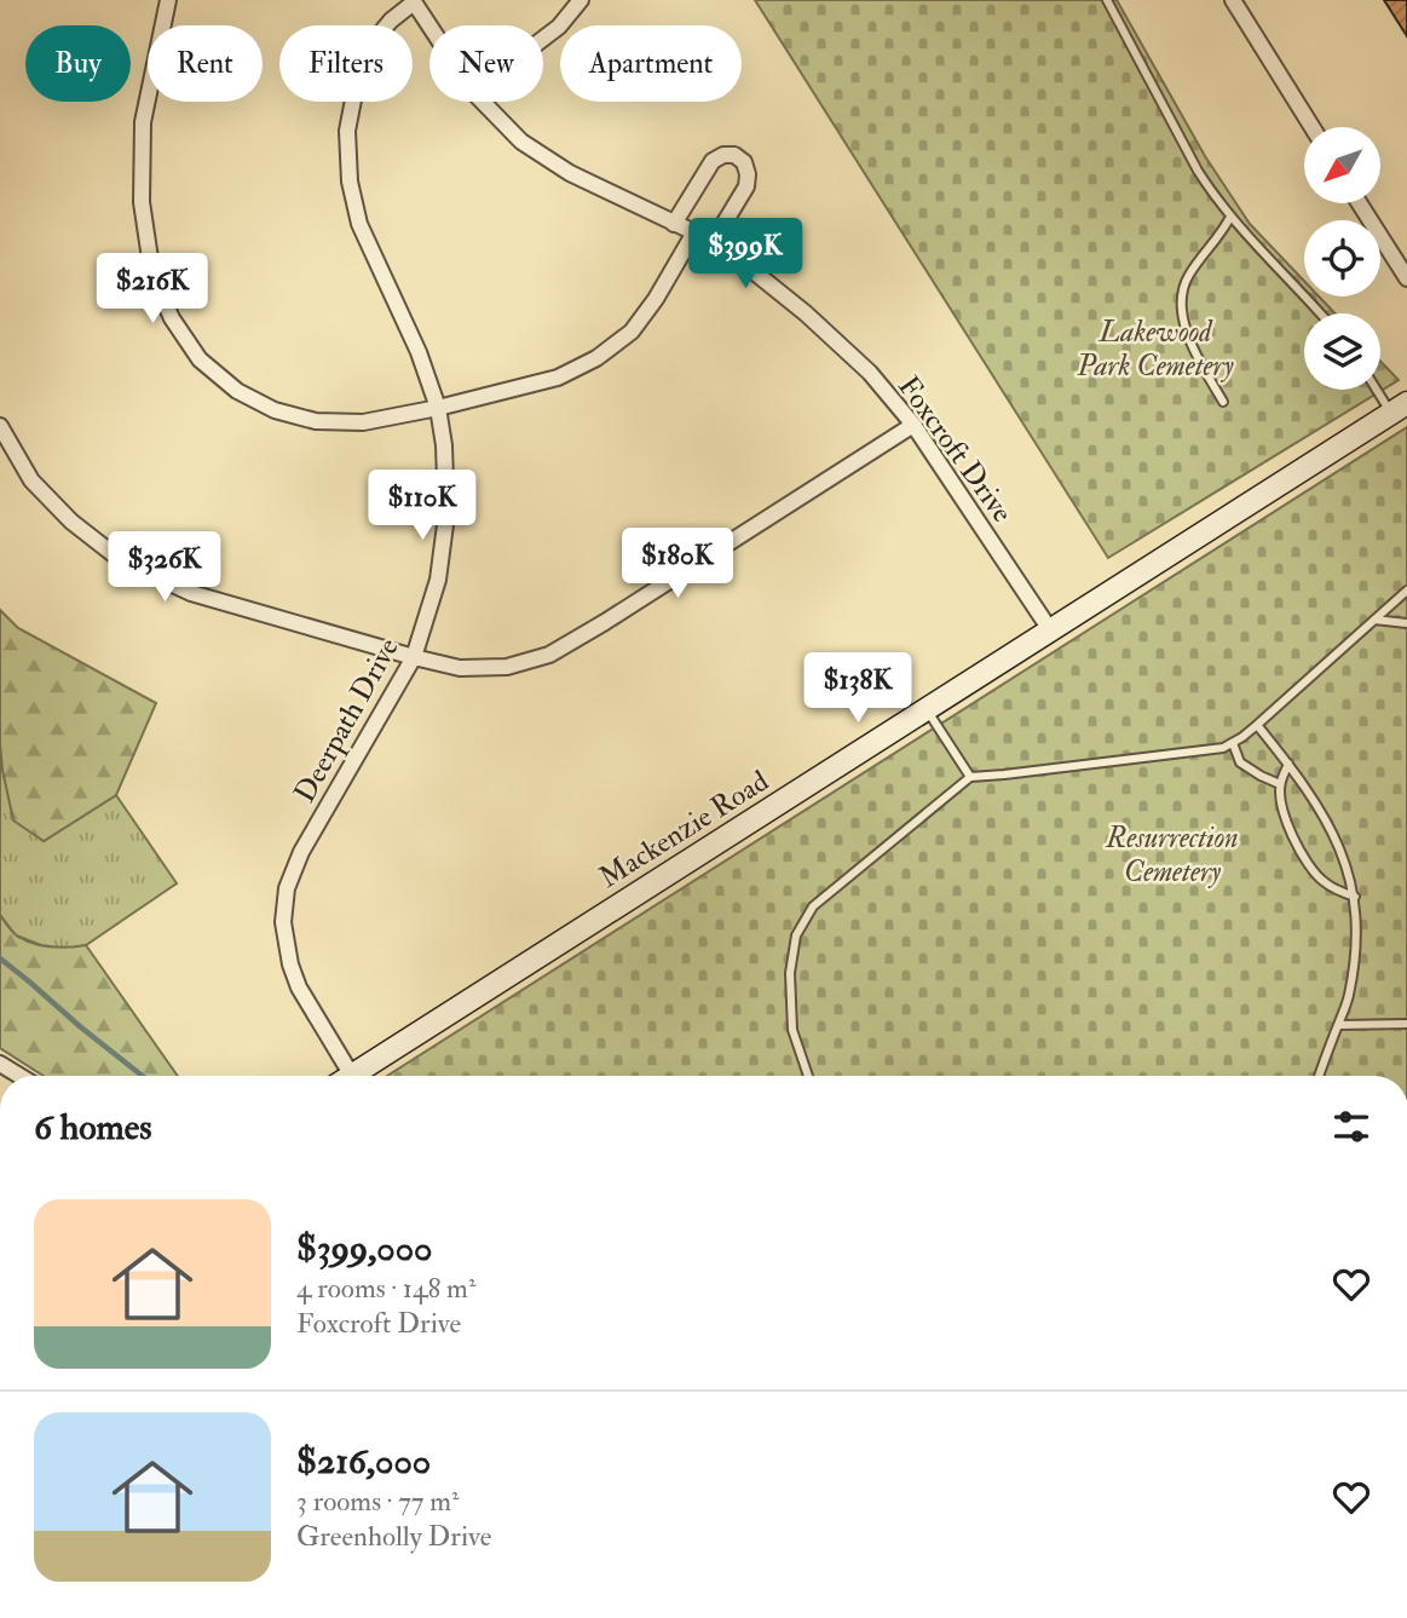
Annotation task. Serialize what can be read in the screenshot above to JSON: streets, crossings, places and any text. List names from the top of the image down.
{
  "streets": {
    "main road": ["Mackenzie Road"],
    "street": ["Foxcroft Drive", "Deerpath Drive"]
  },
  "crossings": [
    ["Foxcroft Drive", "Deerpath Drive"],
    ["Foxcroft Drive", "Mackenzie Road"]
  ],
  "parks": ["Lakewood Park Cemetery", "Resurrection Cemetery"],
  "north": "bottom left",
  "page": {
    "chip": [
      "Buy",
      "Rent",
      "Filters",
      "New",
      "Apartment"
    ],
    "price": [
      "$399K",
      "$216K",
      "$110K",
      "$180K",
      "$326K",
      "$138K"
    ],
    "heading": "6 homes",
    "list": [
      {
        "name": "$399,000",
        "note": "4 rooms · 148 m² · Foxcroft Drive"
      },
      {
        "name": "$216,000",
        "note": "3 rooms · 77 m² · Greenholly Drive"
      }
    ]
  }
}
